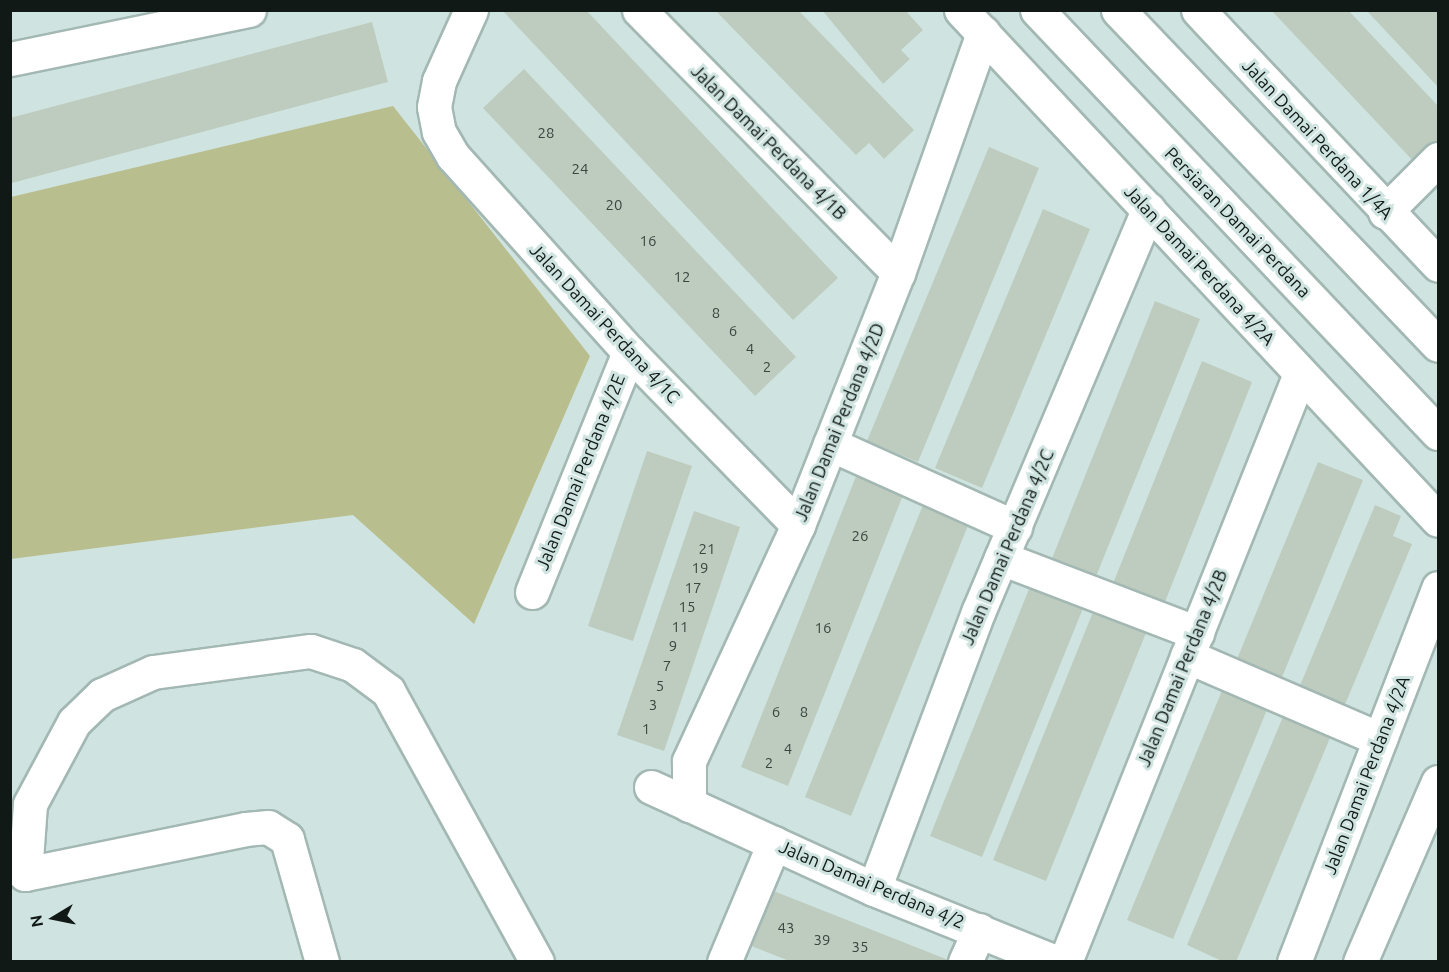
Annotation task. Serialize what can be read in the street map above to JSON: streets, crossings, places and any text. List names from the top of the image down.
{
  "streets": {
    "street": [
      "Jalan Damai Perdana 1/4A",
      "Jalan Damai Perdana 4/1B",
      "Persiaran Damai Perdana",
      "Jalan Damai Perdana 4/2A",
      "Jalan Damai Perdana 4/1C",
      "Jalan Damai Perdana 4/2D",
      "Jalan Damai Perdana 4/2E",
      "Jalan Damai Perdana 4/2C",
      "Jalan Damai Perdana 4/2B",
      "Jalan Damai Perdana 4/2"
    ]
  },
  "crossings": [
    ["Jalan Damai Perdana 4/1B", "Jalan Damai Perdana 4/2D"],
    ["Jalan Damai Perdana 4/2A", "Jalan Damai Perdana 4/2D"],
    ["Jalan Damai Perdana 4/2A", "Jalan Damai Perdana 4/2C"],
    ["Jalan Damai Perdana 4/2A", "Jalan Damai Perdana 4/2B"],
    ["Jalan Damai Perdana 4/1C", "Jalan Damai Perdana 4/2D"],
    ["Jalan Damai Perdana 4/1C", "Jalan Damai Perdana 4/2E"],
    ["Jalan Damai Perdana 4/2D", "Jalan Damai Perdana 4/2"],
    ["Jalan Damai Perdana 4/2C", "Jalan Damai Perdana 4/2"]
  ],
  "house_numbers": [
    "28",
    "24",
    "20",
    "16",
    "12",
    "8",
    "6",
    "4",
    "2",
    "26",
    "21",
    "19",
    "17",
    "15",
    "11",
    "16",
    "9",
    "7",
    "5",
    "3",
    "6",
    "8",
    "1",
    "4",
    "2",
    "43",
    "39",
    "35"
  ],
  "north": "left"
}
